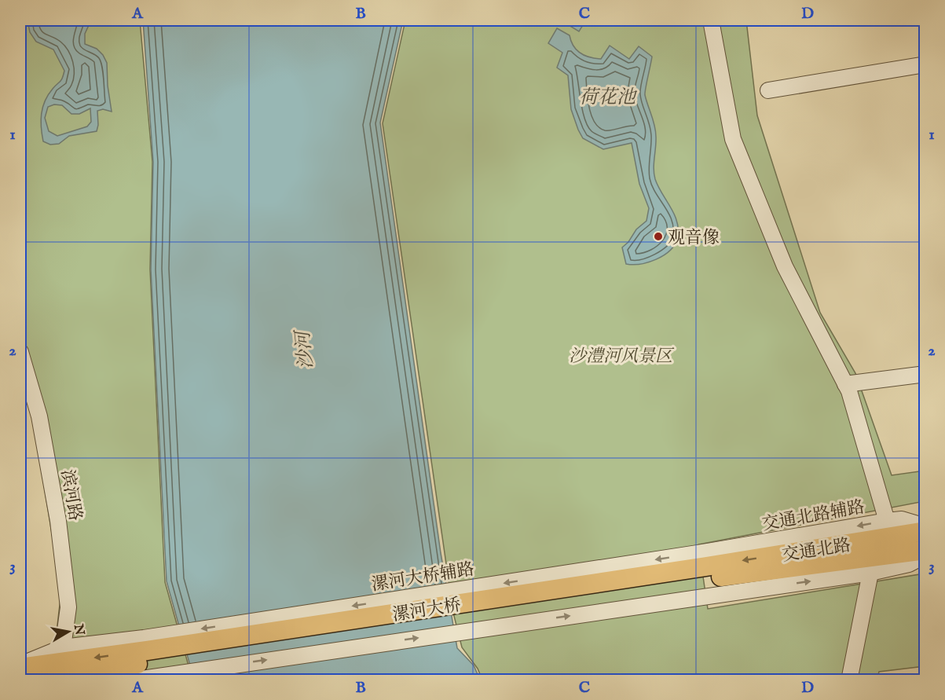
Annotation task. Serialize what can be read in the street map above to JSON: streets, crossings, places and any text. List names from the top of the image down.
{
  "streets": {
    "main road": ["交通北路", "漯河大桥"],
    "street": ["滨河路", "交通北路辅路"]
  },
  "crossings": [
    ["交通北路辅路", "交通北路"],
    ["交通北路辅路", "漯河大桥"],
    ["交通北路", "漯河大桥"]
  ],
  "water": ["荷花池", "沙河"],
  "parks": ["沙澧河风景区"],
  "places": ["观音像"],
  "north": "right",
  "grid": {
    "columns": [
      "A",
      "B",
      "C",
      "D"
    ],
    "rows": ["1", "2", "3"]
  }
}
